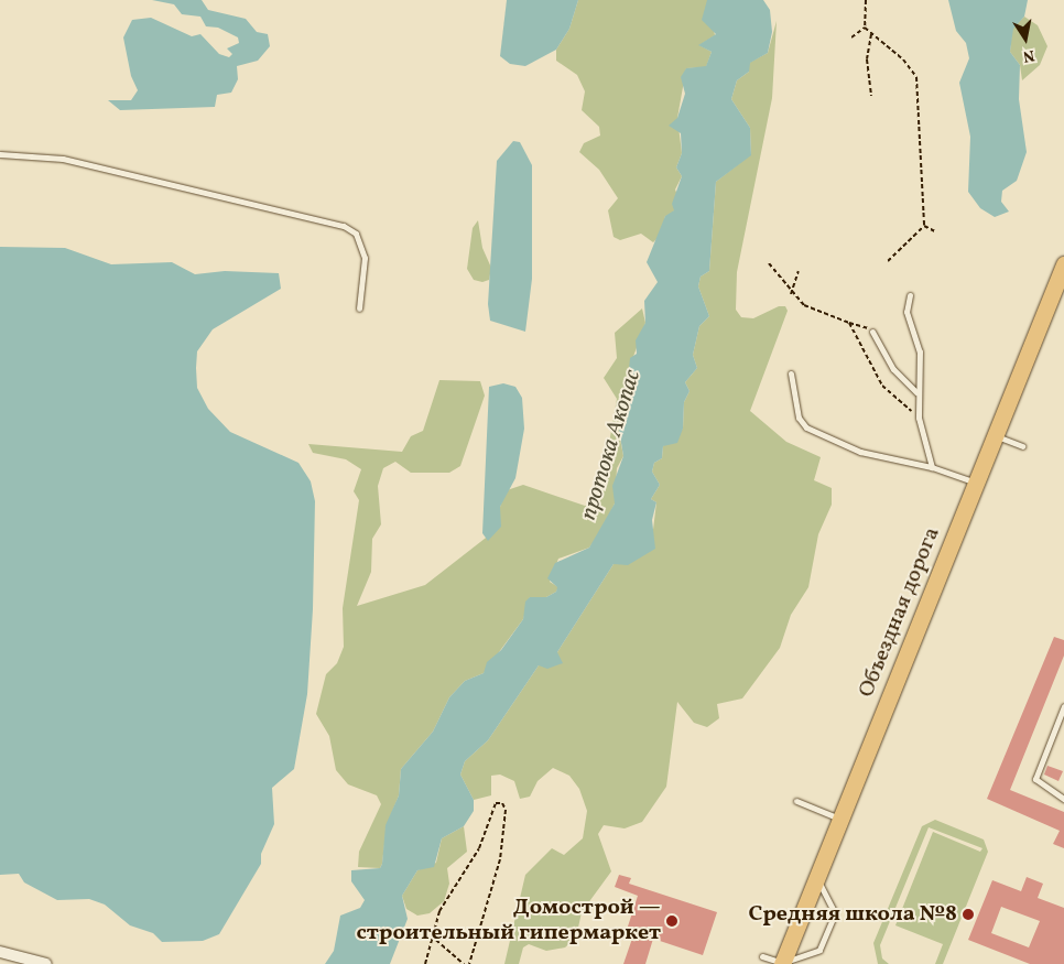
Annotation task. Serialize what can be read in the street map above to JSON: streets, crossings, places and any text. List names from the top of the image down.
{
  "streets": {
    "main road": ["Объездная дорога"]
  },
  "water": ["протока Акопас"],
  "places": ["Средняя школа №8", "Домострой — строительный гипермаркет"],
  "north": "bottom"
}
